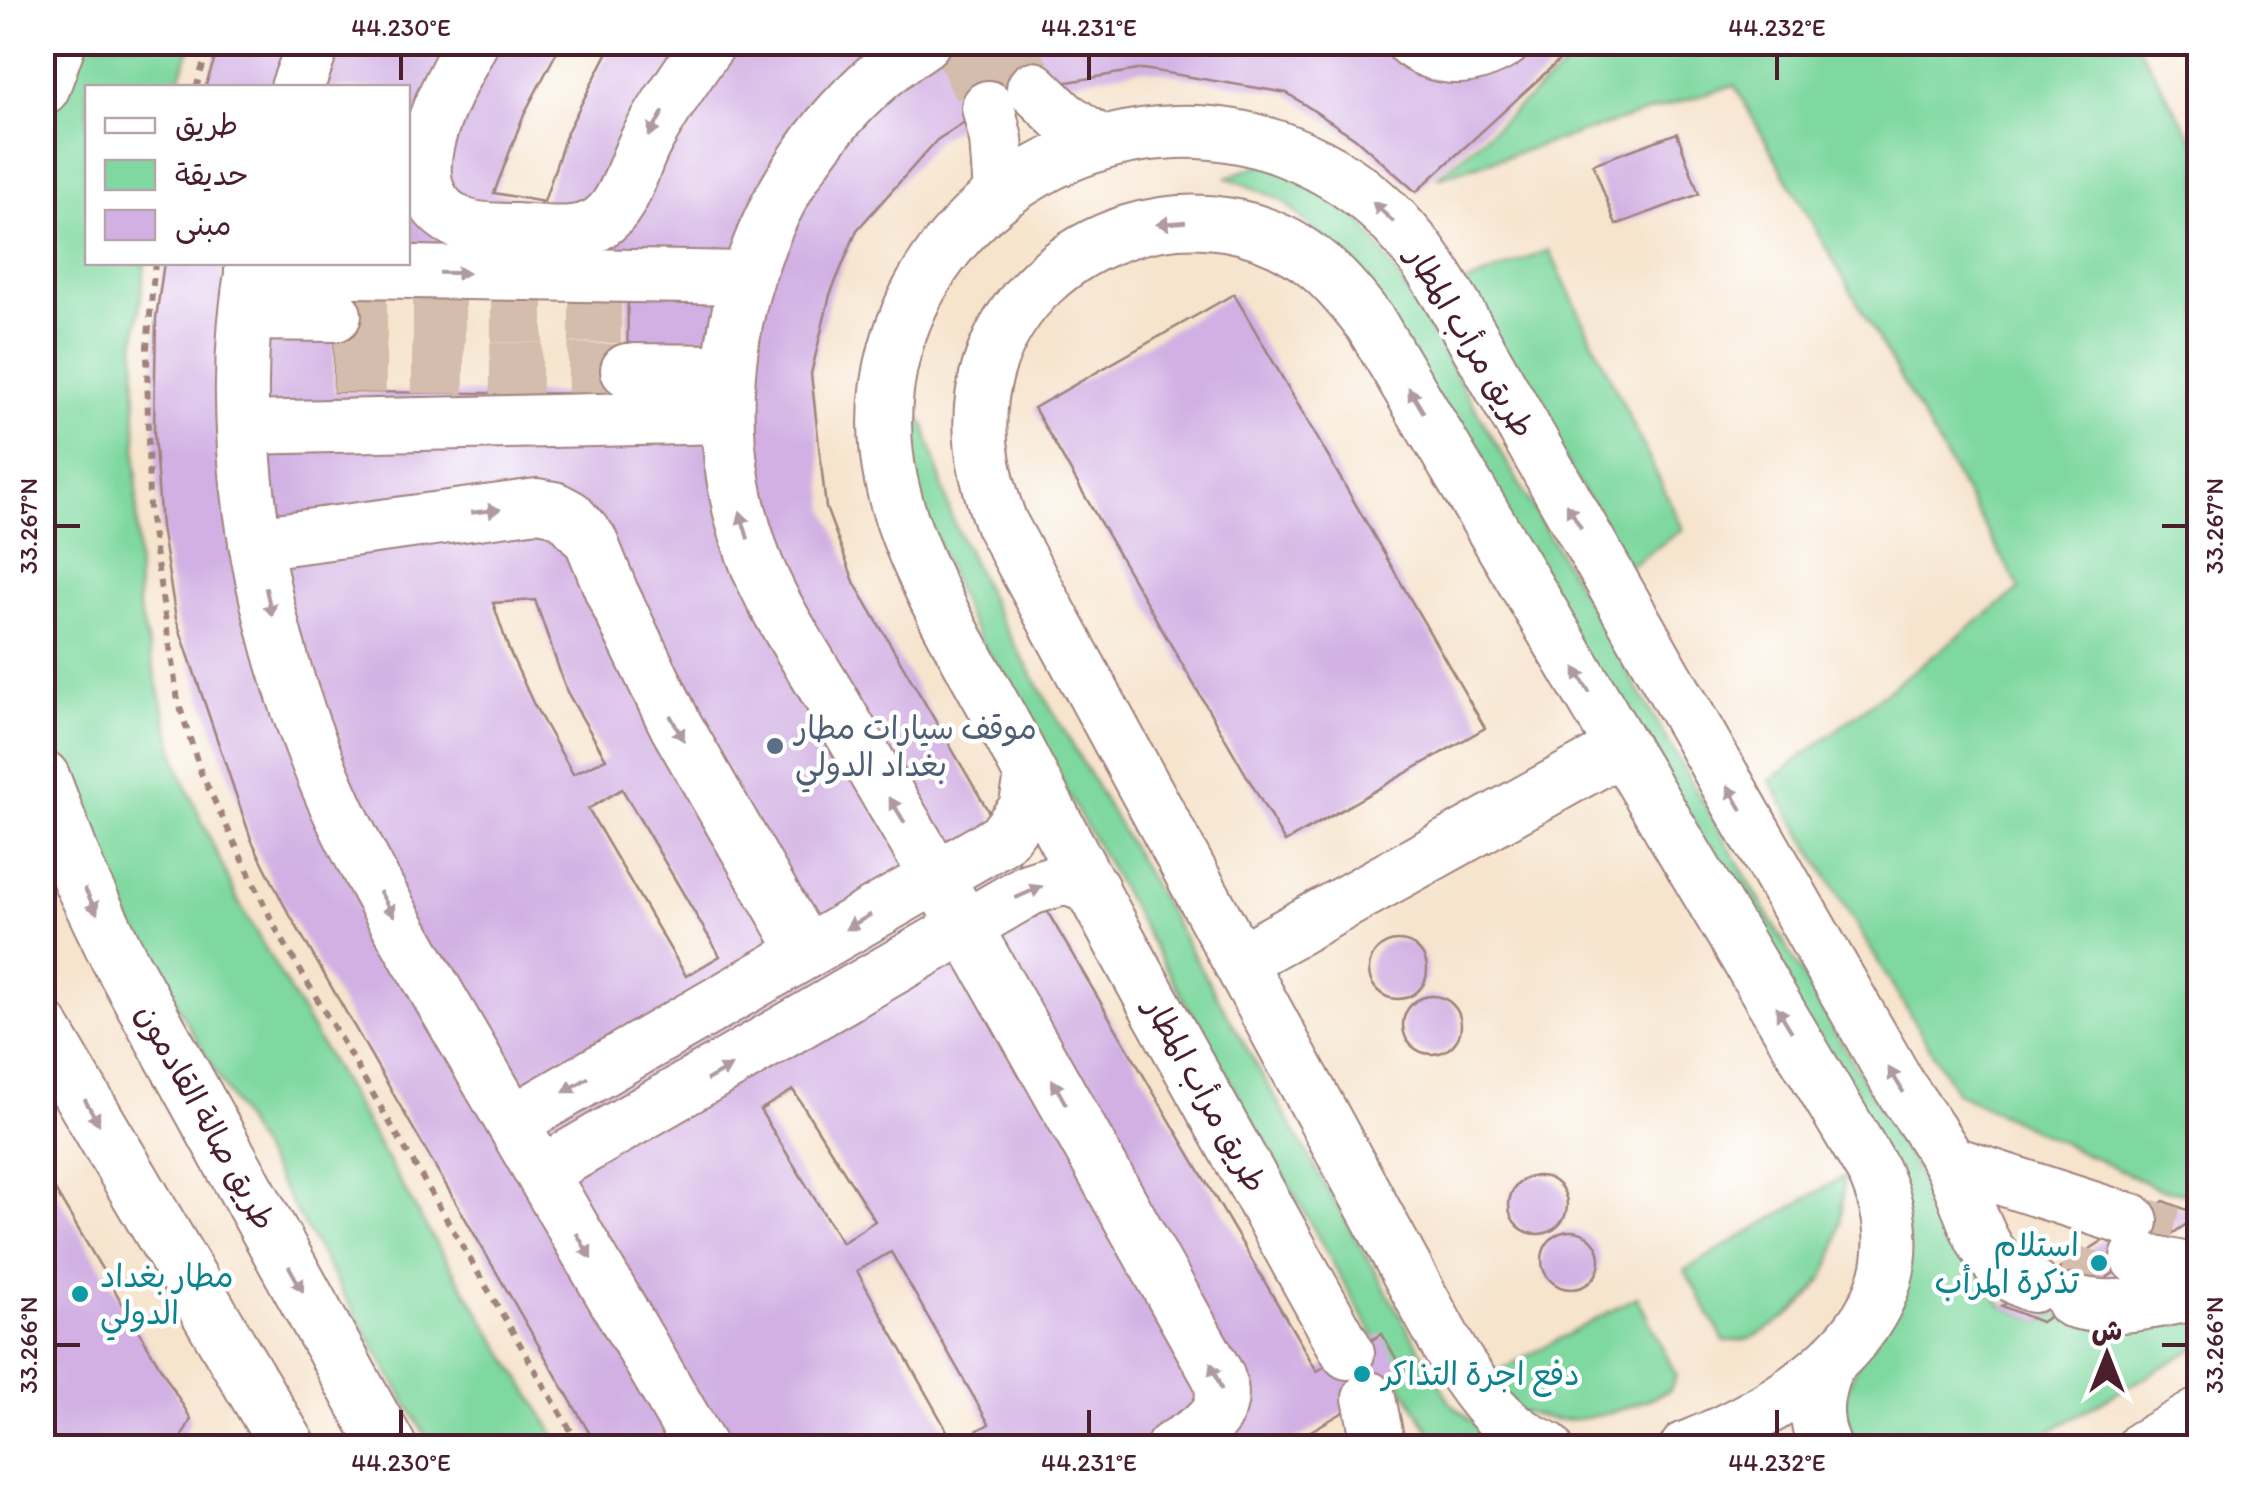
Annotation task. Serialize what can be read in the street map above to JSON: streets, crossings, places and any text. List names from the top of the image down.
{
  "streets": {
    "main road": ["طريق صالة القادمون"],
    "lane": ["طريق مرأب المطار"]
  },
  "one_way": ["طريق مرأب المطار"],
  "places": [
    "موقف سيارات مطار بغداد الدولي",
    "استلام تذكرة المرأب",
    "مطار بغداد الدولي",
    "دفع اجرة التذاكر"
  ],
  "legend": ["طريق", "حديقة", "مبنى"],
  "north": "top",
  "coordinates": [
    "44.230°E",
    "44.231°E",
    "44.232°E",
    "33.267°N",
    "33.266°N"
  ]
}
